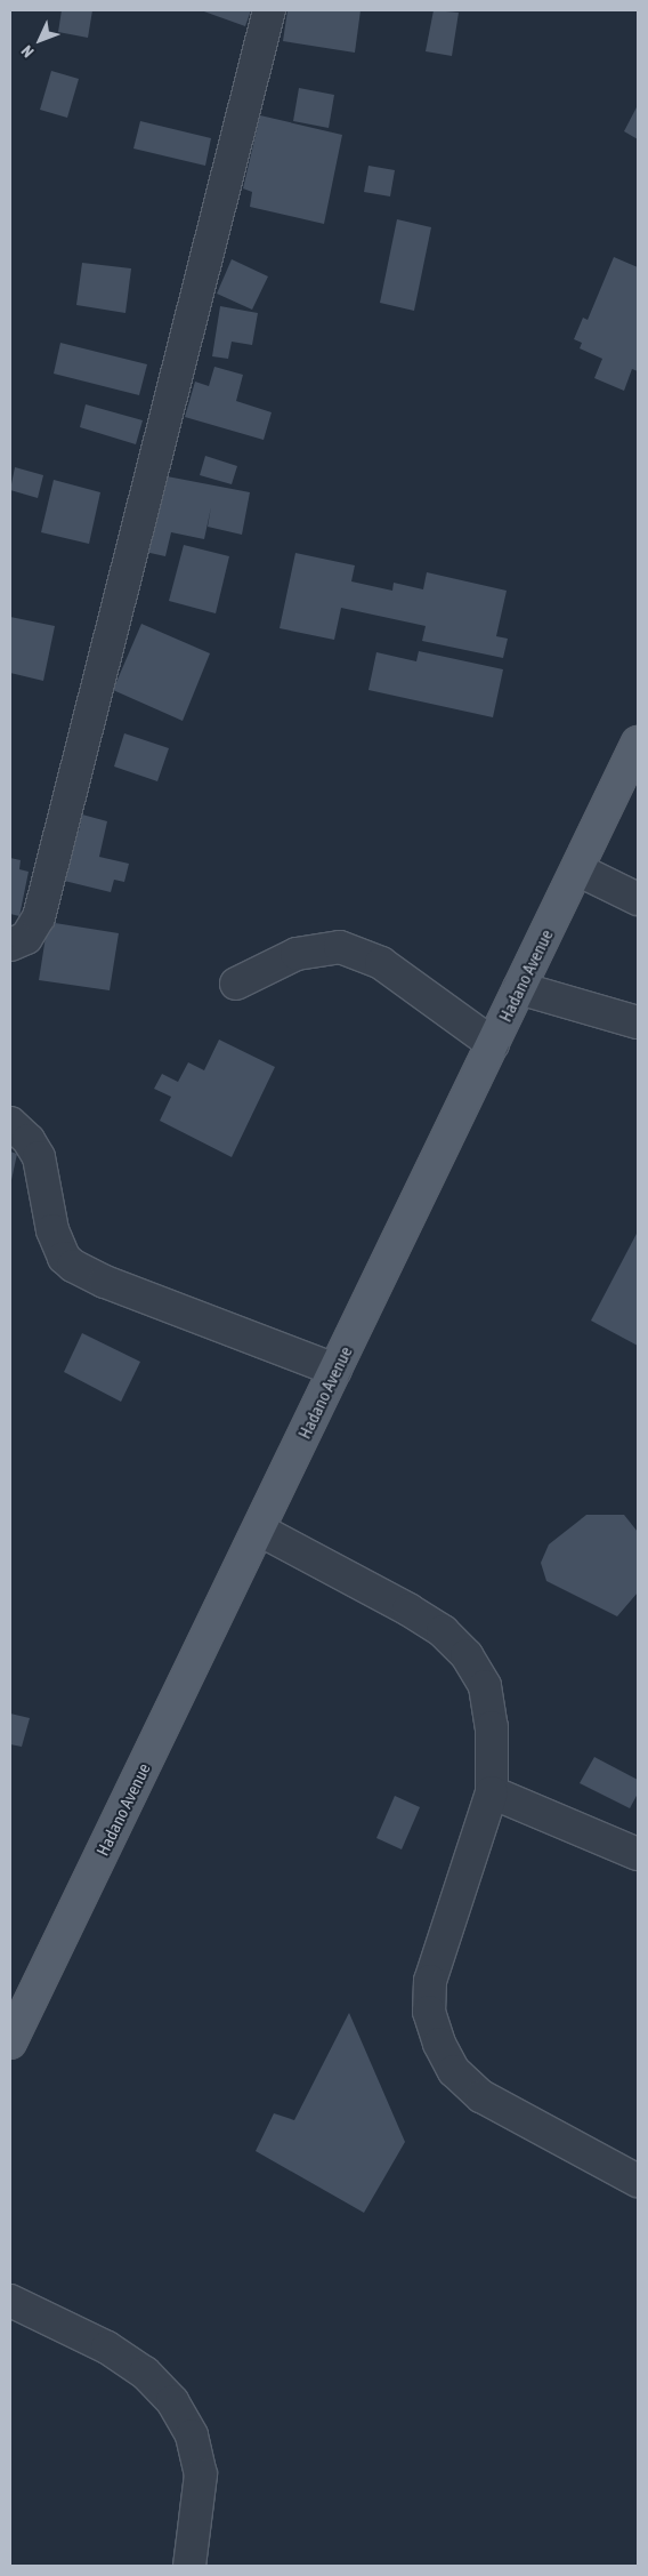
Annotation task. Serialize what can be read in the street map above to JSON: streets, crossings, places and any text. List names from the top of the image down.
{
  "streets": {
    "main road": ["Hadano Avenue"]
  },
  "north": "bottom left"
}
